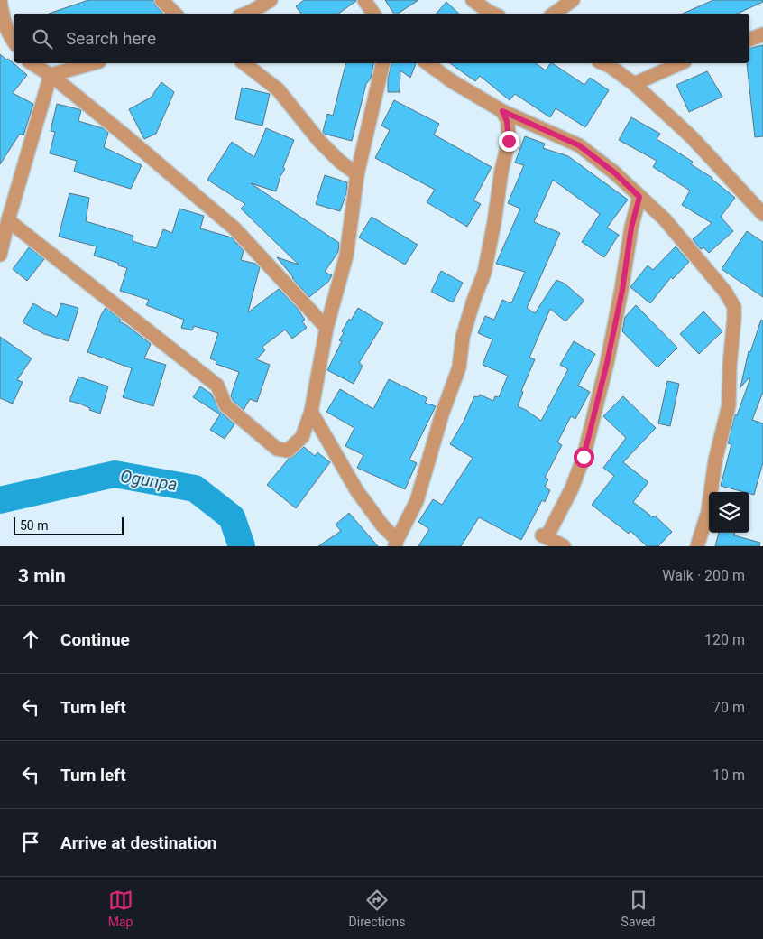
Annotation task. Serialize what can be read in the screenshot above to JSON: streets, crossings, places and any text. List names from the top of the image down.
{
  "water": ["Ogunpa"],
  "scale_bar": "50 m",
  "page": {
    "search": "Search here",
    "scale": "50 m",
    "heading": ["3 min", "Walk · 200 m"],
    "list": [
      ["Continue", "120 m"],
      ["Turn left", "70 m"],
      ["Turn left", "10 m"],
      "Arrive at destination"
    ],
    "nav": ["Map", "Directions", "Saved"]
  }
}
